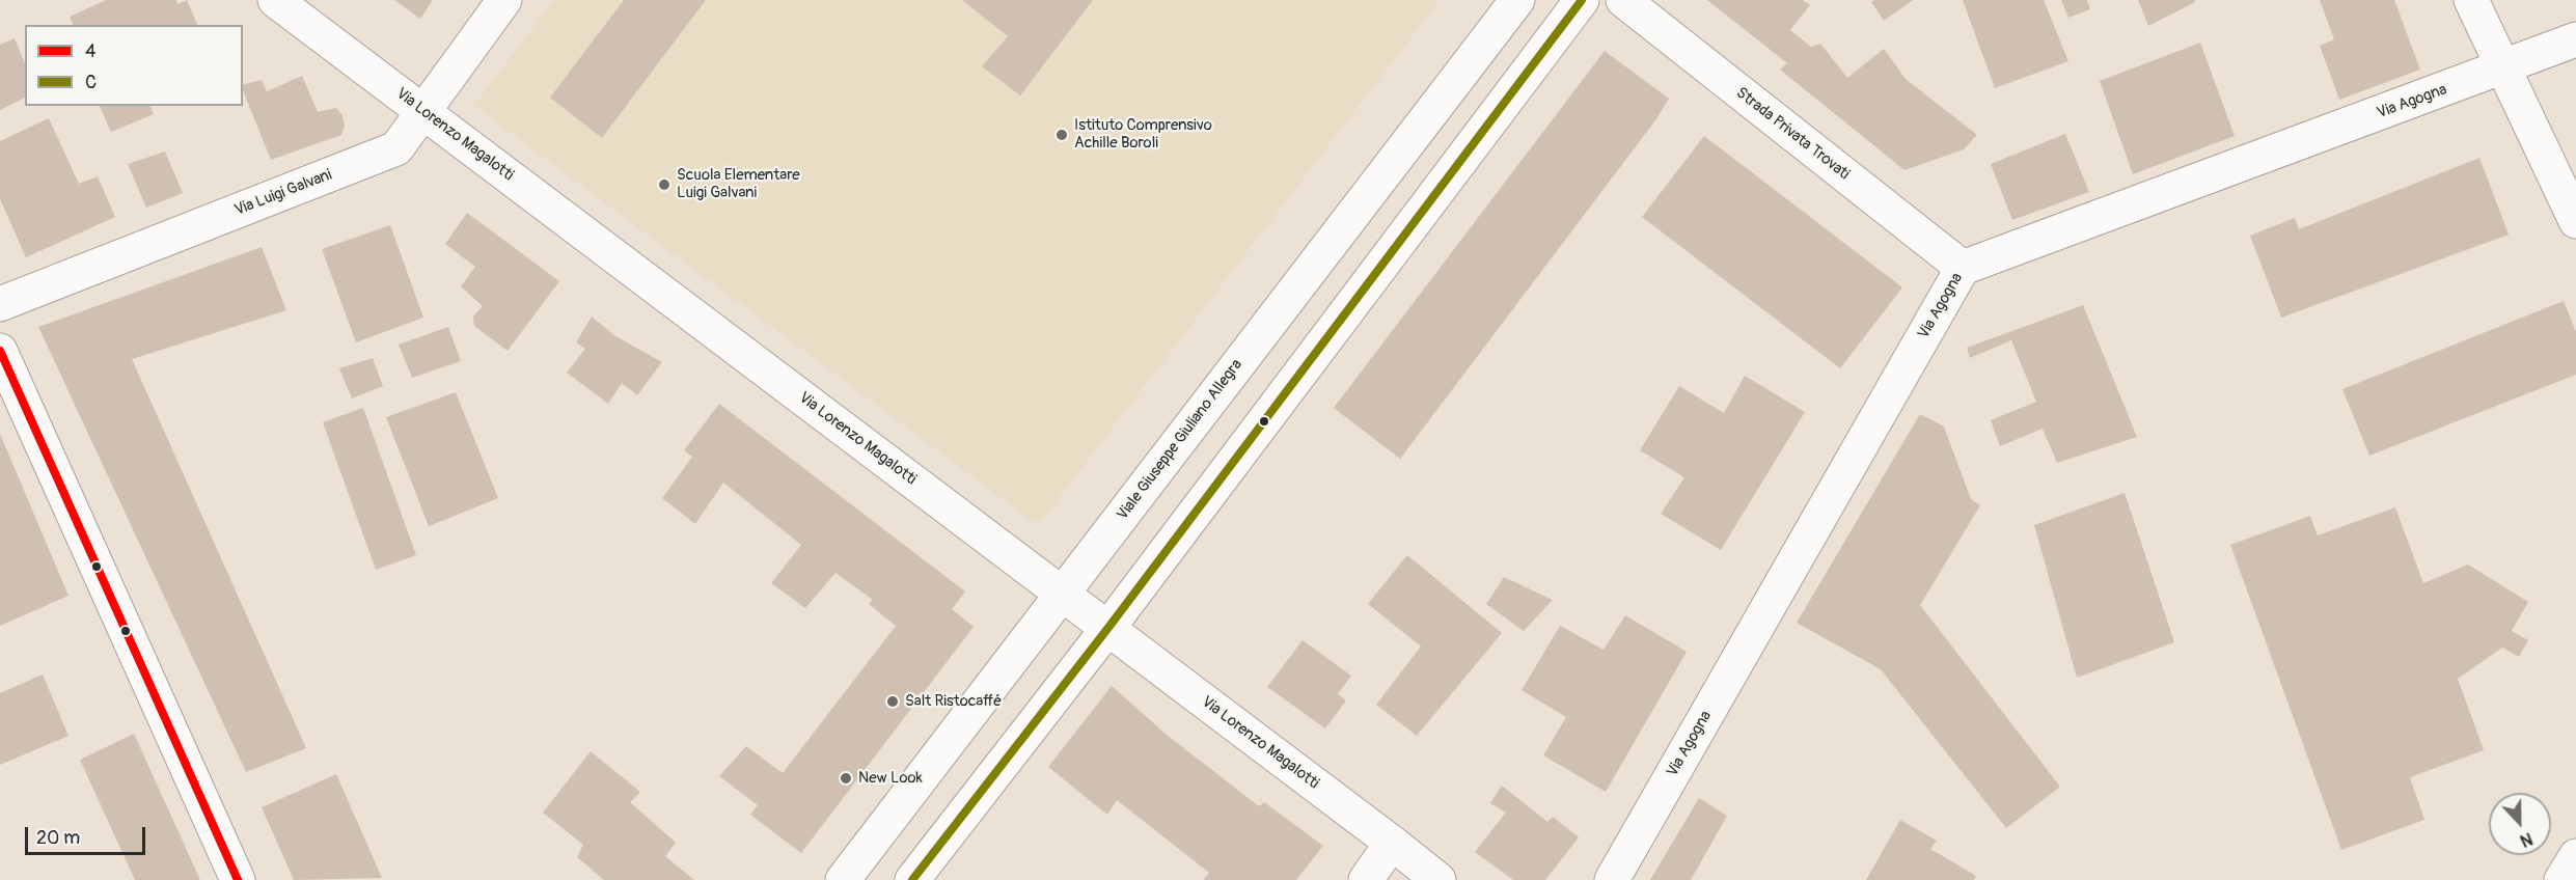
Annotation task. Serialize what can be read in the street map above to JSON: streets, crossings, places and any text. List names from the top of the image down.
{
  "streets": {
    "street": [
      "Via Agogna",
      "Strada Privata Trovati",
      "Via Lorenzo Magalotti",
      "Via Luigi Galvani",
      "Viale Giuseppe Giuliano Allegra"
    ]
  },
  "crossings": [
    ["Via Agogna", "Strada Privata Trovati"],
    ["Via Lorenzo Magalotti", "Via Luigi Galvani"],
    ["Via Lorenzo Magalotti", "Viale Giuseppe Giuliano Allegra"]
  ],
  "places": [
    "Istituto Comprensivo Achille Boroli",
    "Scuola Elementare Luigi Galvani",
    "Salt Ristocaffé",
    "New Look"
  ],
  "lines": ["transit line C", "transit line 4"],
  "legend": ["4", "C"],
  "scale_bar": "20 m",
  "north": "bottom"
}
